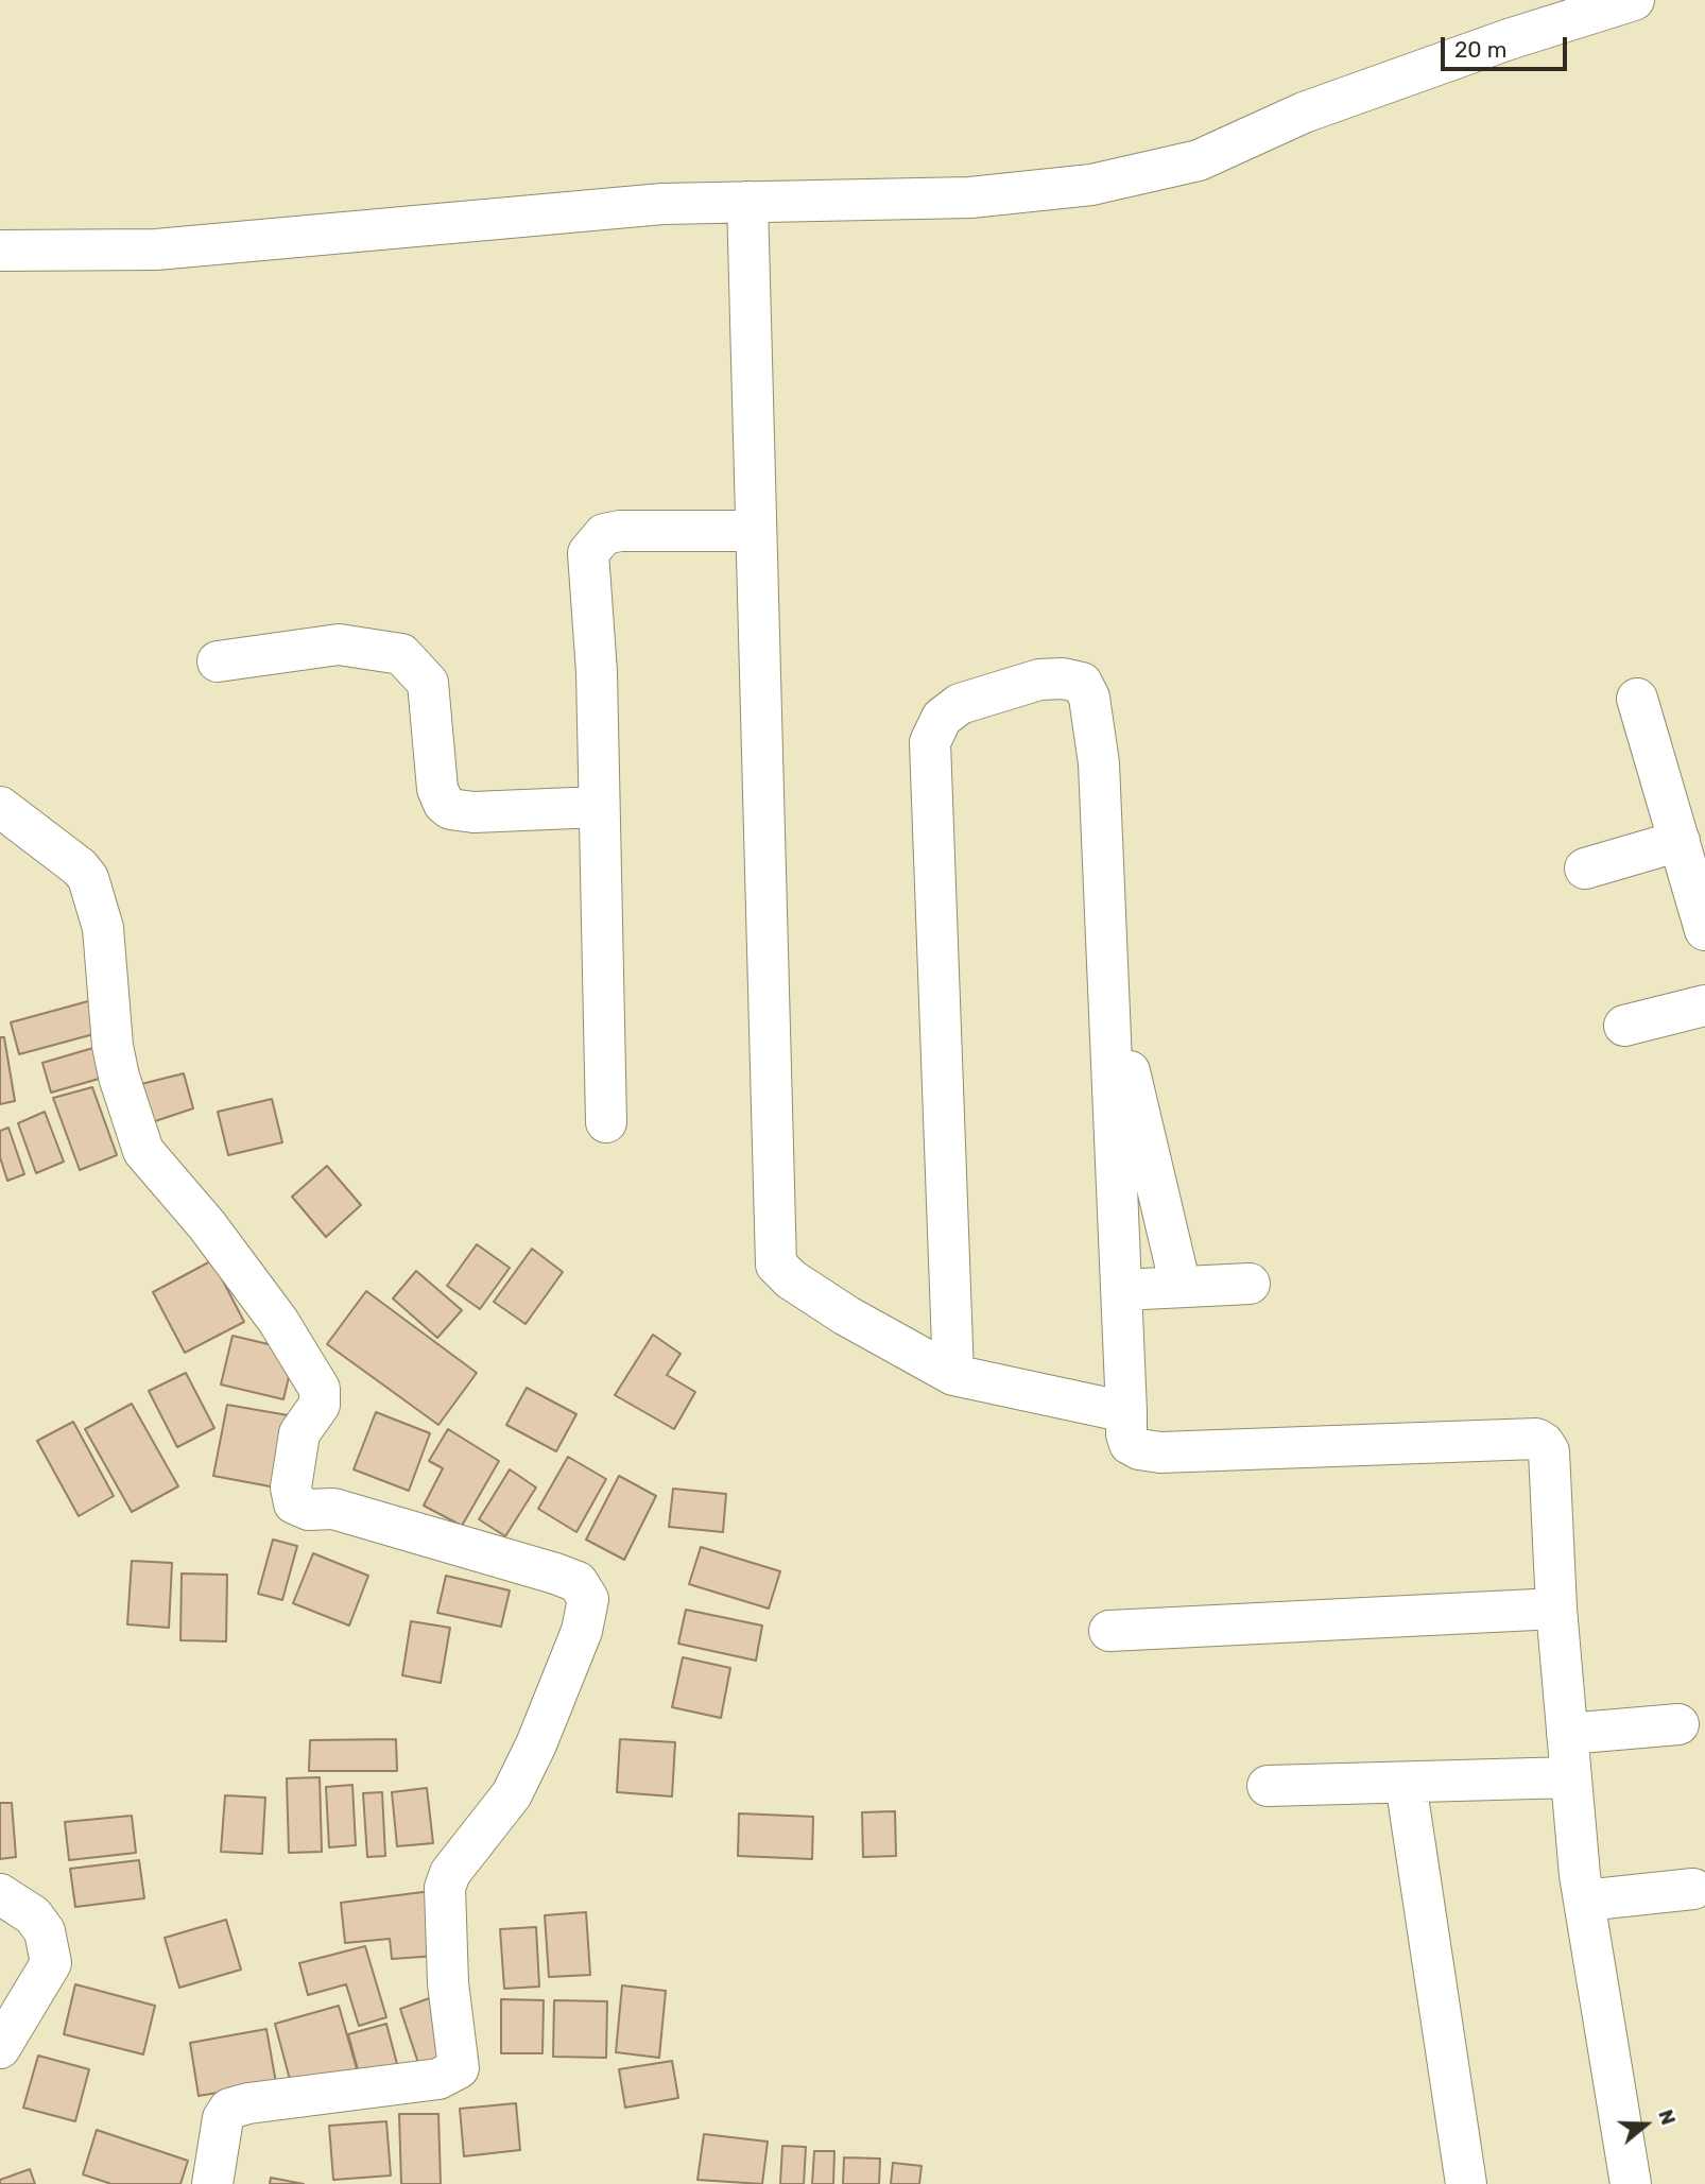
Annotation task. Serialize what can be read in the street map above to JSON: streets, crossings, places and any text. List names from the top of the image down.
{
  "scale_bar": "20 m",
  "north": "right"
}
